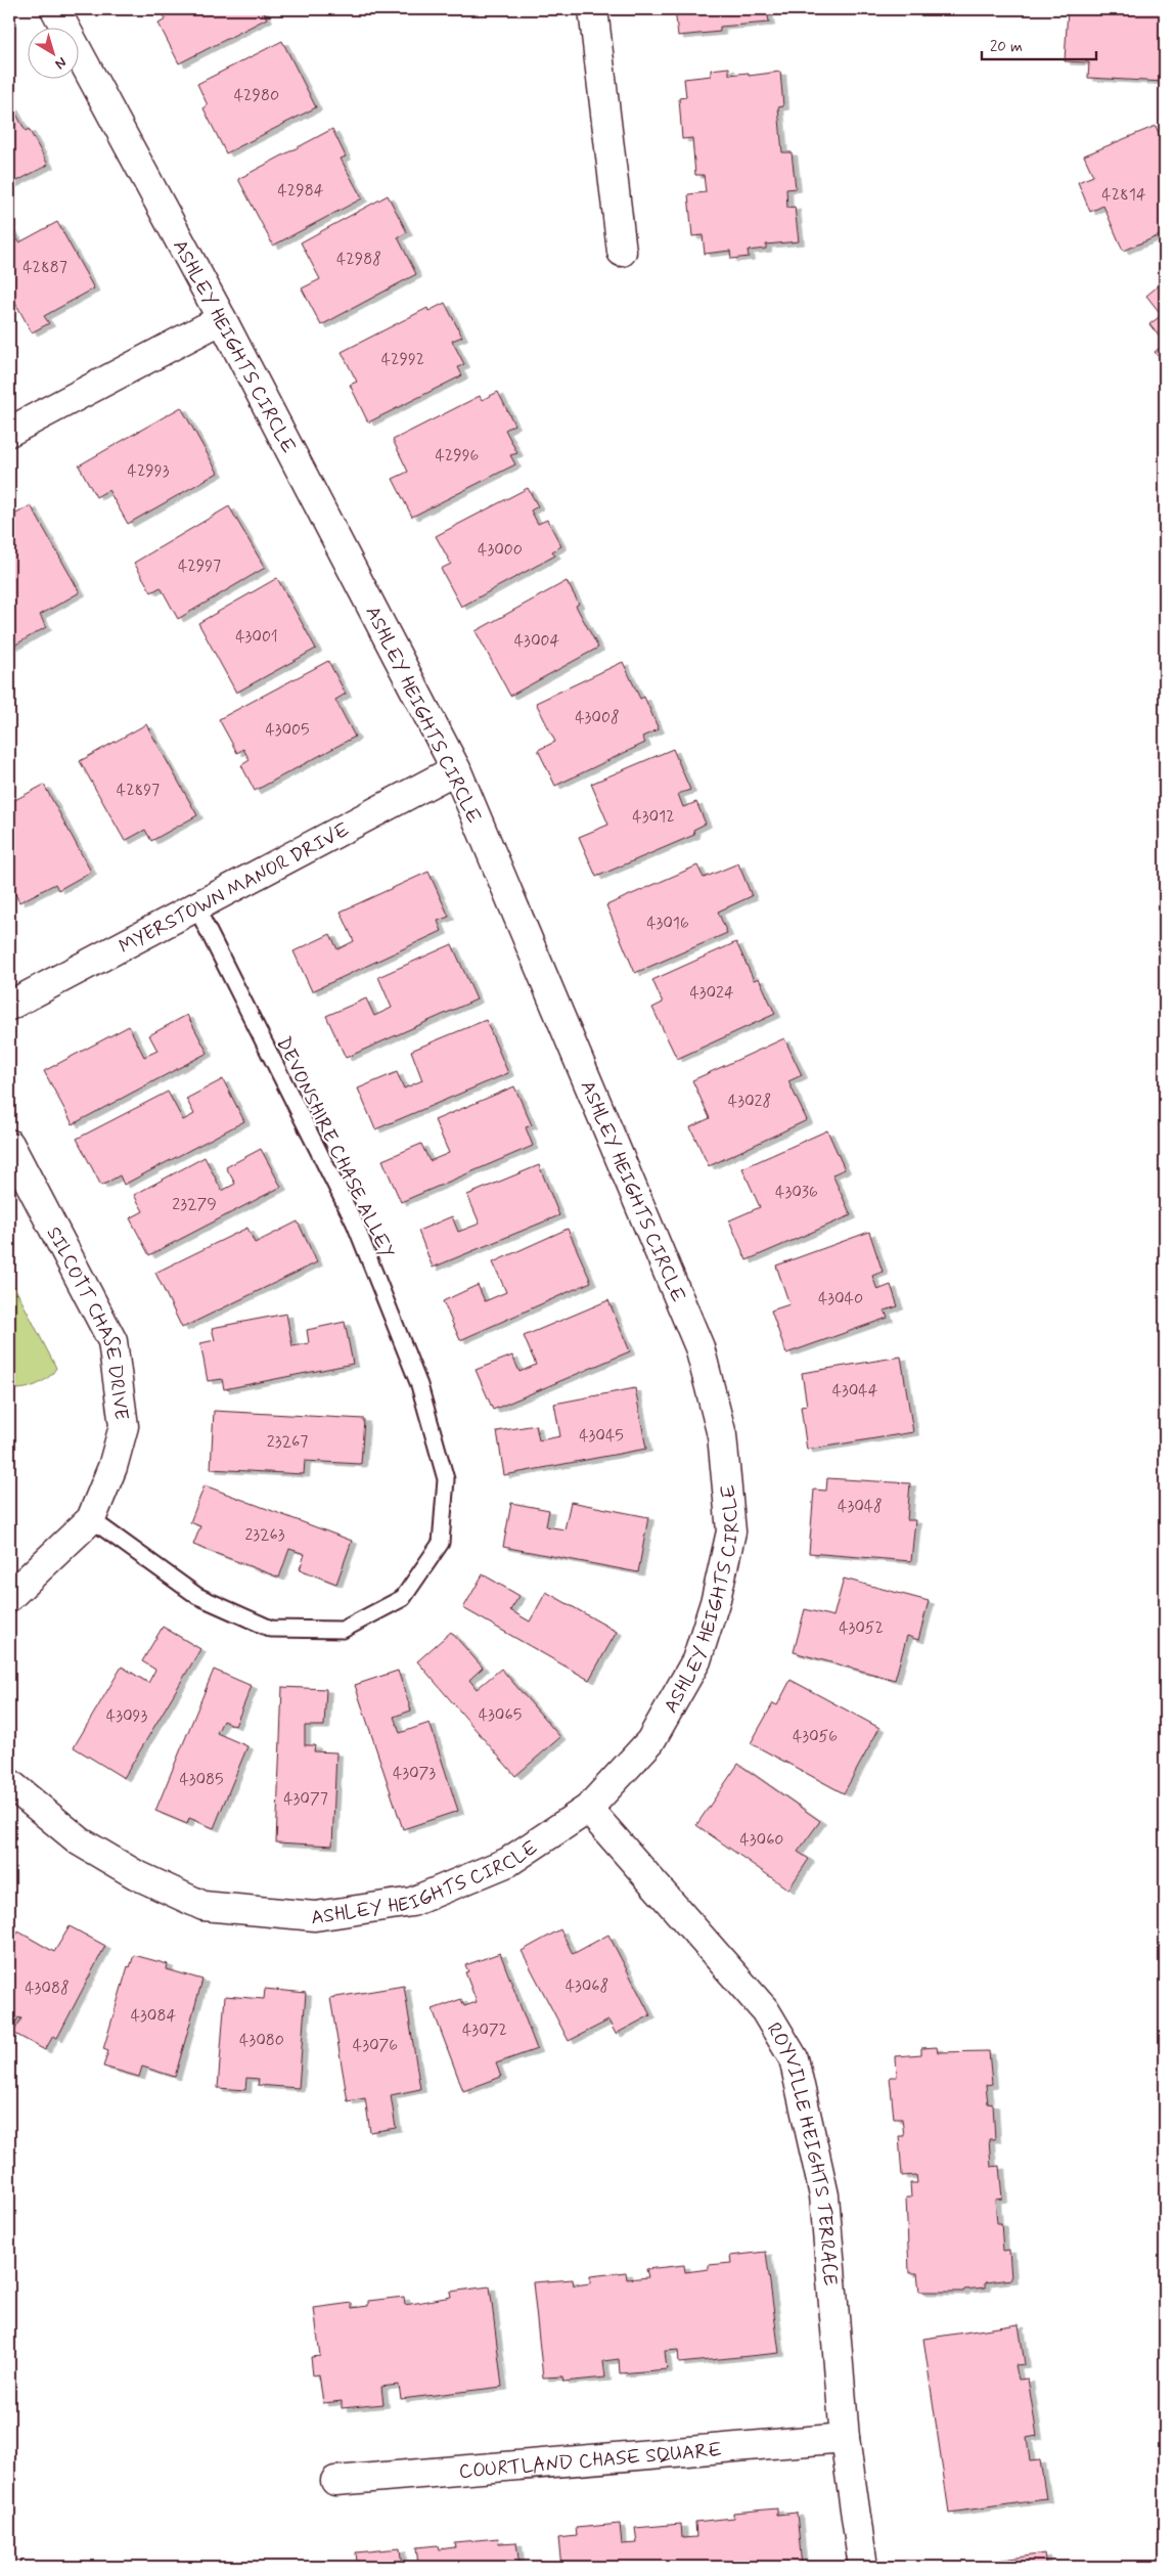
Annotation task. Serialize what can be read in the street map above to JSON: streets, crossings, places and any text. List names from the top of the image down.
{
  "streets": {
    "street": [
      "ASHLEY HEIGHTS CIRCLE",
      "MYERSTOWN MANOR DRIVE",
      "SILCOTT CHASE DRIVE",
      "ROYVILLE HEIGHTS TERRACE",
      "COURTLAND CHASE SQUARE"
    ],
    "lane": ["DEVONSHIRE CHASE ALLEY"]
  },
  "crossings": [
    ["ASHLEY HEIGHTS CIRCLE", "MYERSTOWN MANOR DRIVE"],
    ["ASHLEY HEIGHTS CIRCLE", "ROYVILLE HEIGHTS TERRACE"],
    ["MYERSTOWN MANOR DRIVE", "DEVONSHIRE CHASE ALLEY"],
    ["DEVONSHIRE CHASE ALLEY", "SILCOTT CHASE DRIVE"],
    ["ROYVILLE HEIGHTS TERRACE", "COURTLAND CHASE SQUARE"]
  ],
  "house_numbers": [
    "42980",
    "42984",
    "42814",
    "42988",
    "42887",
    "42992",
    "42996",
    "42993",
    "43000",
    "42997",
    "43001",
    "43004",
    "43008",
    "43005",
    "42897",
    "43012",
    "43016",
    "43024",
    "43028",
    "43036",
    "23279",
    "43040",
    "43044",
    "43045",
    "23267",
    "43048",
    "23263",
    "43052",
    "43065",
    "43093",
    "43056",
    "43073",
    "43085",
    "43077",
    "43060",
    "43068",
    "43088",
    "43084",
    "43072",
    "43080",
    "43076"
  ],
  "scale_bar": "20 m",
  "north": "bottom right"
}
